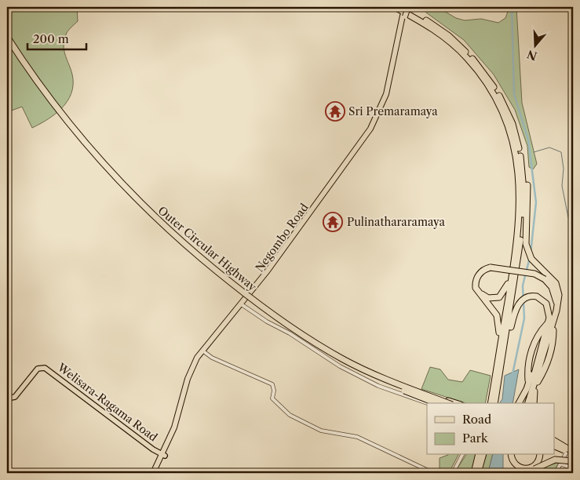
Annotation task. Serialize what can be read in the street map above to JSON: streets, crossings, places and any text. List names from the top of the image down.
{
  "streets": {
    "highway": ["Negombo Road", "Outer Circular Highway"],
    "main road": ["Welisara-Ragama Road"]
  },
  "crossings": [
    ["Negombo Road", "Welisara-Ragama Road"]
  ],
  "places": {
    "temple": ["Sri Premaramaya", "Pulinathararamaya"]
  },
  "legend": ["Road", "Park"],
  "scale_bar": "200 m",
  "north": "bottom"
}
